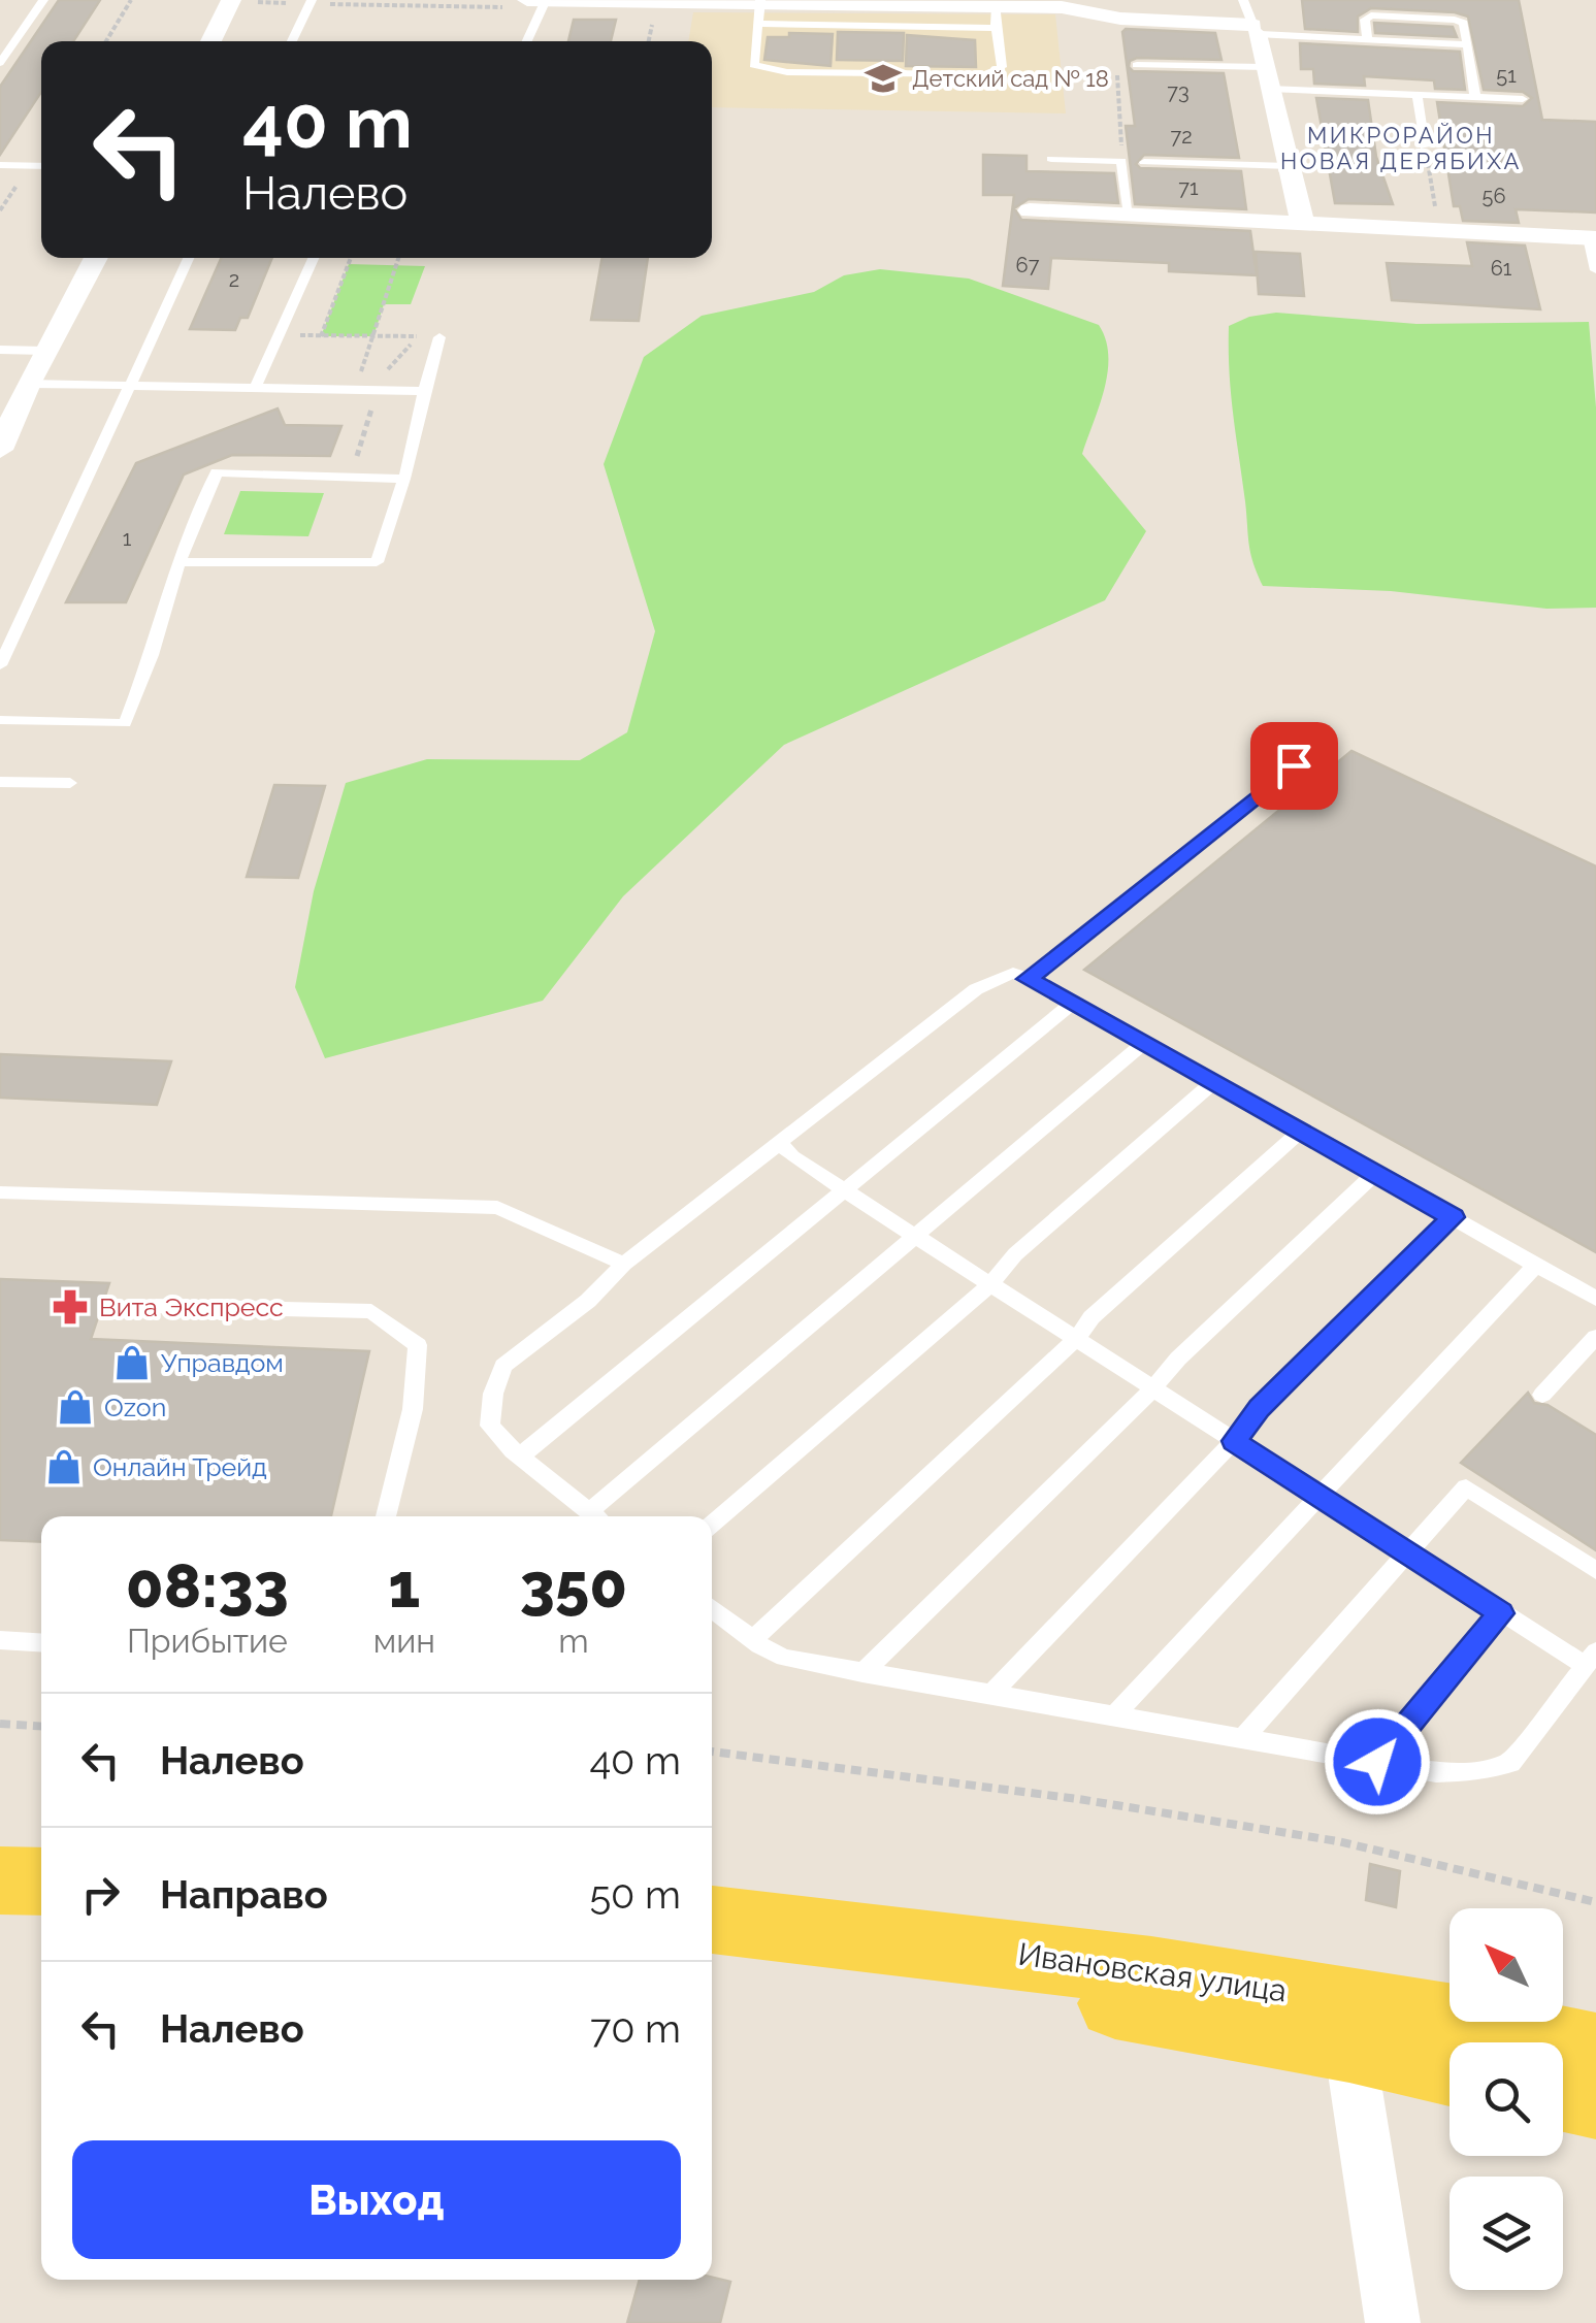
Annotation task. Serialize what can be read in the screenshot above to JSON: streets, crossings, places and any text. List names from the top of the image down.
{
  "streets": {
    "main road": ["Ивановская улица"]
  },
  "districts": ["МИКРОРАЙОН НОВАЯ ДЕРЯБИХА"],
  "places": {
    "school or university": ["Детский сад № 18"],
    "pharmacy": ["Вита Экспресс"],
    "shop": ["Управдом", "Ozon", "Онлайн Трейд"]
  },
  "house_numbers": [
    "51",
    "73",
    "72",
    "71",
    "56",
    "67",
    "61",
    "2",
    "1"
  ],
  "north": "top left",
  "page": {
    "turn": ["40 m", "Налево"],
    "eta": [
      "08:33",
      "Прибытие",
      "1",
      "мин",
      "350",
      "m"
    ],
    "list": [
      {
        "name": "Налево",
        "value": "40 m"
      },
      {
        "name": "Направо",
        "value": "50 m"
      },
      {
        "name": "Налево",
        "value": "70 m"
      }
    ],
    "buttons": "Выход"
  }
}
